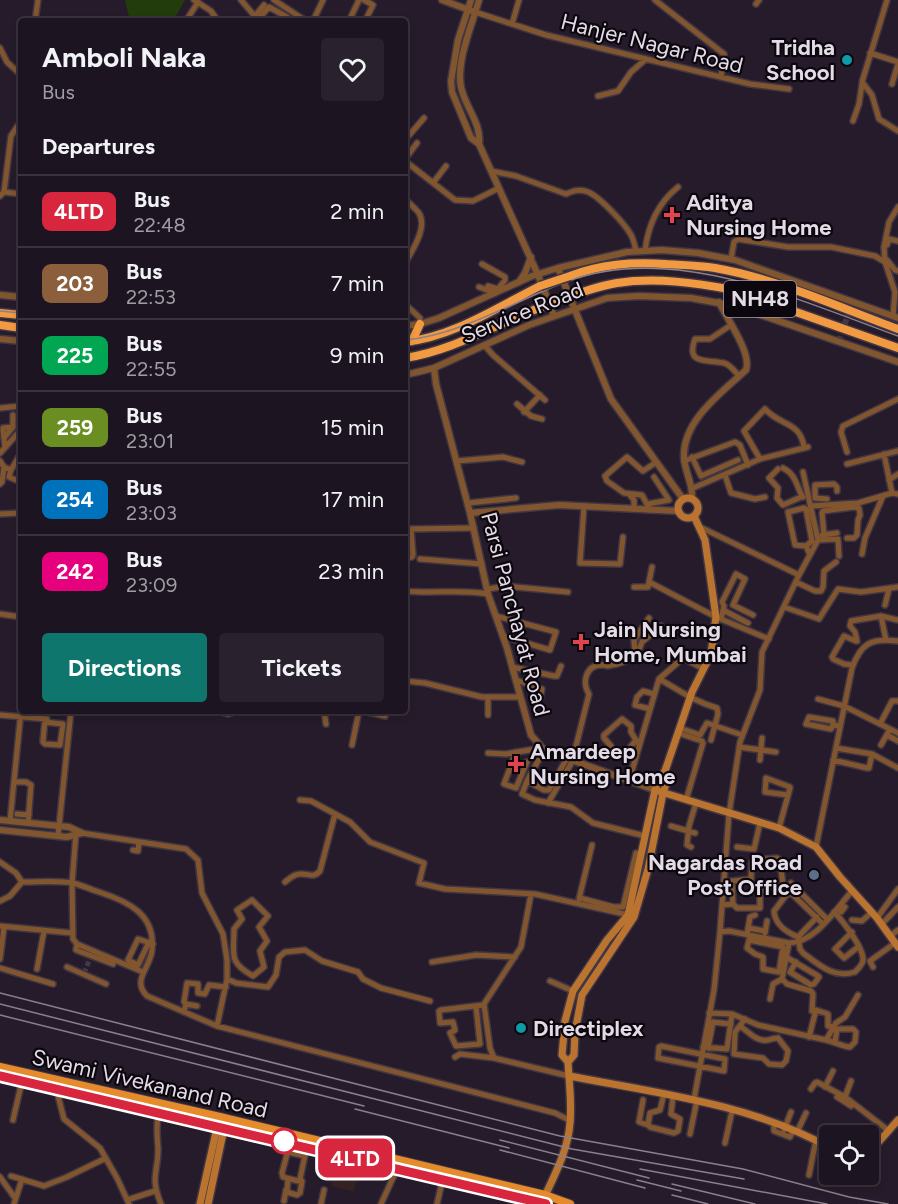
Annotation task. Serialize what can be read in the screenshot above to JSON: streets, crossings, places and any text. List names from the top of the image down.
{
  "streets": {
    "highway": ["NH48"],
    "main road": ["Swami Vivekanand Road"],
    "street": ["Hanjer Nagar Road", "Service Road", "Parsi Panchayat Road"]
  },
  "crossings": [
    ["Service Road", "Parsi Panchayat Road"]
  ],
  "places": {
    "other": ["Tridha School", "Nagardas Road Post Office", "Directiplex"],
    "health": ["Aditya Nursing Home", "Jain Nursing Home, Mumbai", "Amardeep Nursing Home"]
  },
  "lines": ["bus line 4LTD"],
  "page": {
    "on_map": "4LTD",
    "heading": [
      ["Amboli Naka", "Bus"],
      "Departures"
    ],
    "list": [
      {
        "mark": "4LTD",
        "name": "Bus",
        "note": "22:48",
        "value": "2 min"
      },
      {
        "mark": "203",
        "name": "Bus",
        "note": "22:53",
        "value": "7 min"
      },
      {
        "mark": "225",
        "name": "Bus",
        "note": "22:55",
        "value": "9 min"
      },
      {
        "mark": "259",
        "name": "Bus",
        "note": "23:01",
        "value": "15 min"
      },
      {
        "mark": "254",
        "name": "Bus",
        "note": "23:03",
        "value": "17 min"
      },
      {
        "mark": "242",
        "name": "Bus",
        "note": "23:09",
        "value": "23 min"
      }
    ],
    "buttons": ["Directions", "Tickets"]
  }
}
